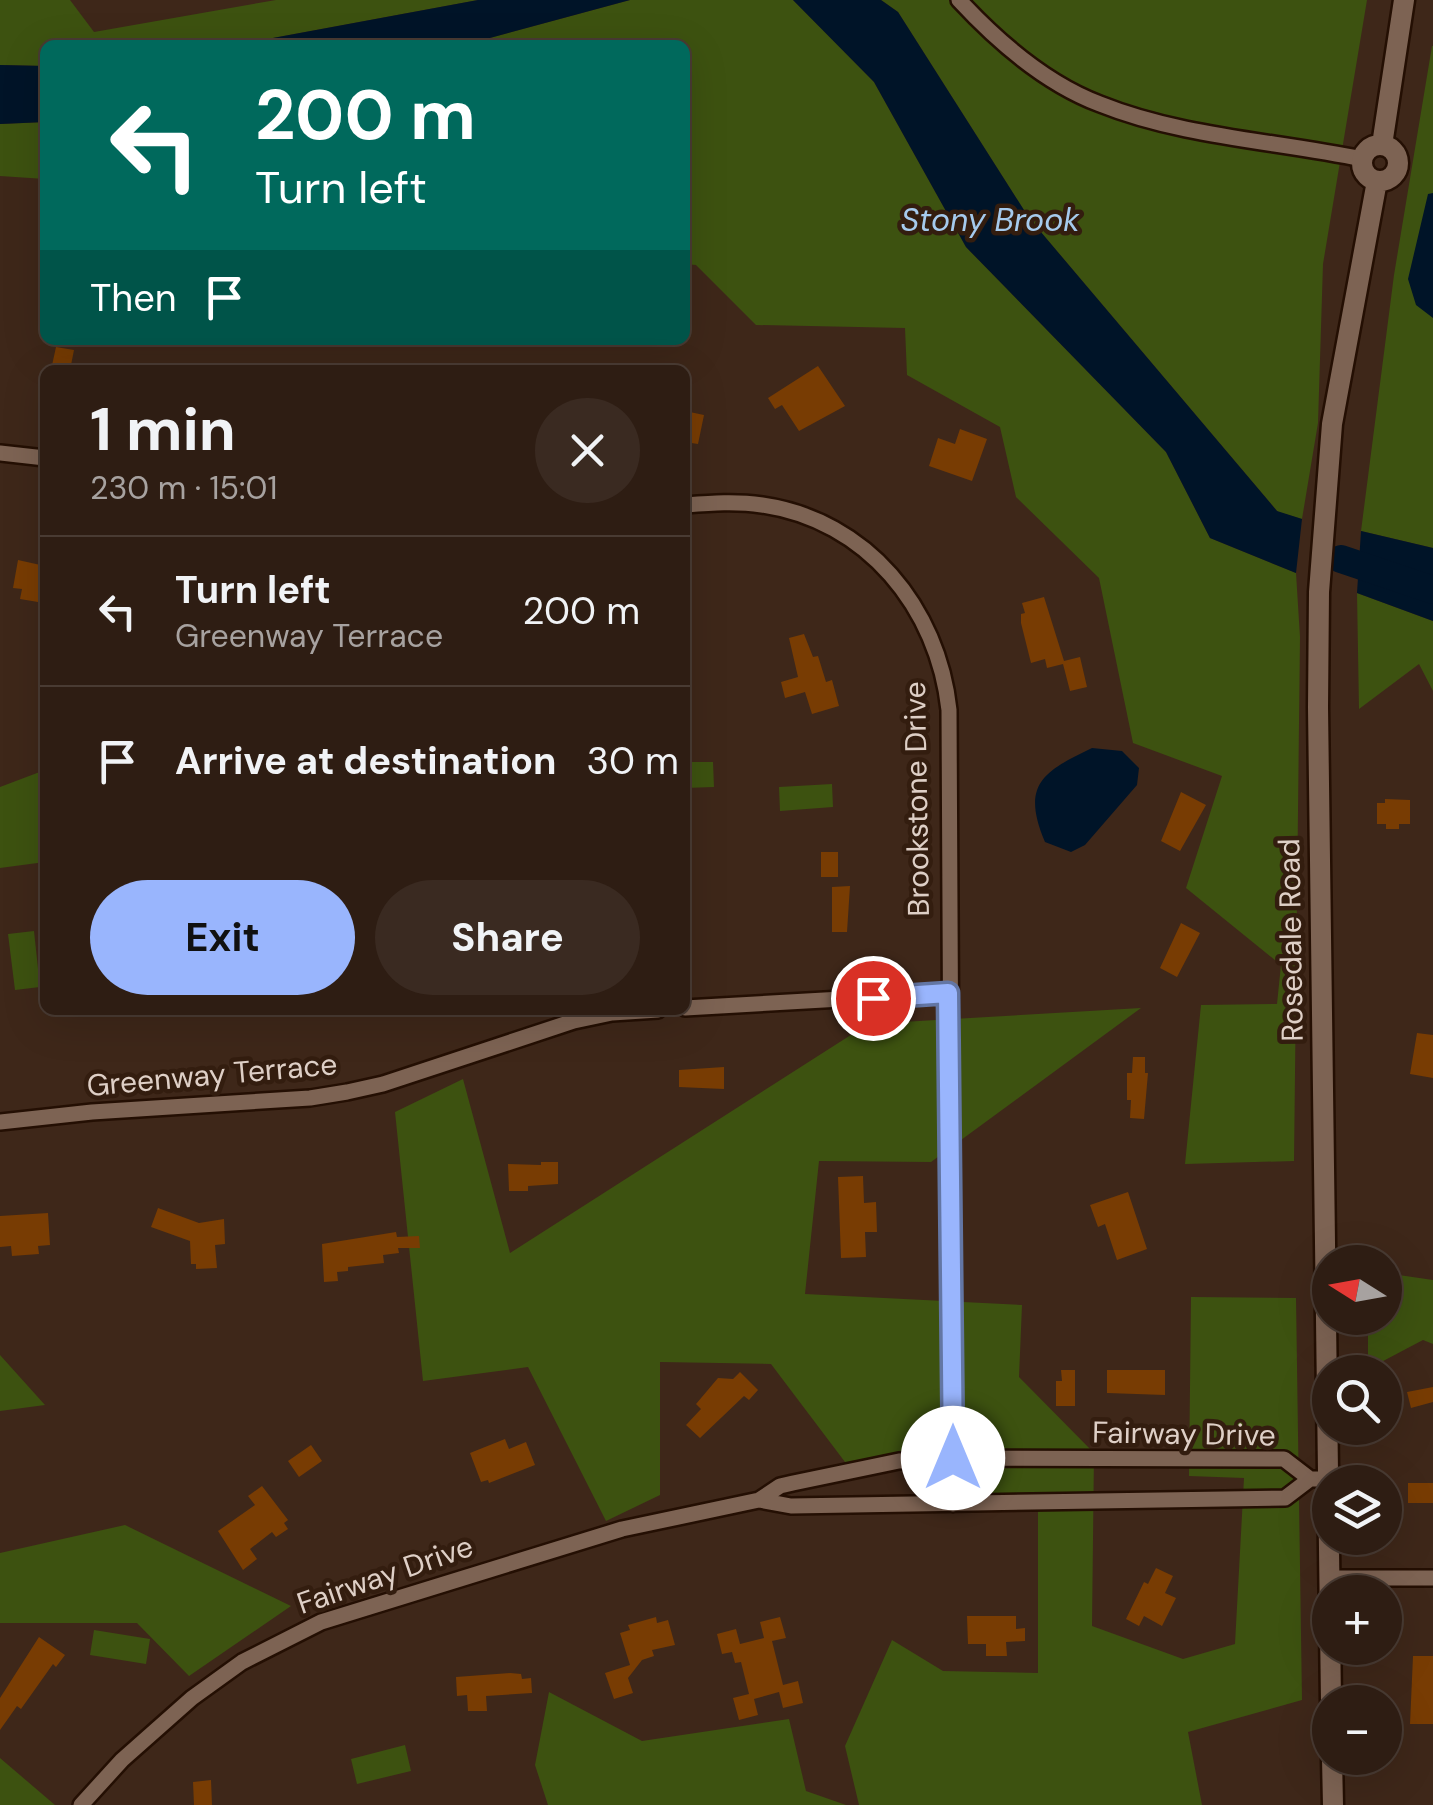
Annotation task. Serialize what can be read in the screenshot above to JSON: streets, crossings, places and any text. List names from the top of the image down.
{
  "streets": {
    "street": [
      "Brookstone Drive",
      "Rosedale Road",
      "Greenway Terrace",
      "Fairway Drive"
    ]
  },
  "crossings": [
    ["Brookstone Drive", "Fairway Drive"]
  ],
  "water": ["Stony Brook"],
  "north": "left",
  "page": {
    "turn": ["200 m", "Turn left"],
    "then": "Then",
    "heading": ["1 min", "230 m · 15:01"],
    "list": [
      {
        "name": "Turn left",
        "note": "Greenway Terrace",
        "value": "200 m"
      },
      {
        "name": "Arrive at destination",
        "value": "30 m"
      }
    ],
    "buttons": ["Exit", "Share"],
    "map_buttons": ["+", "−"]
  }
}
